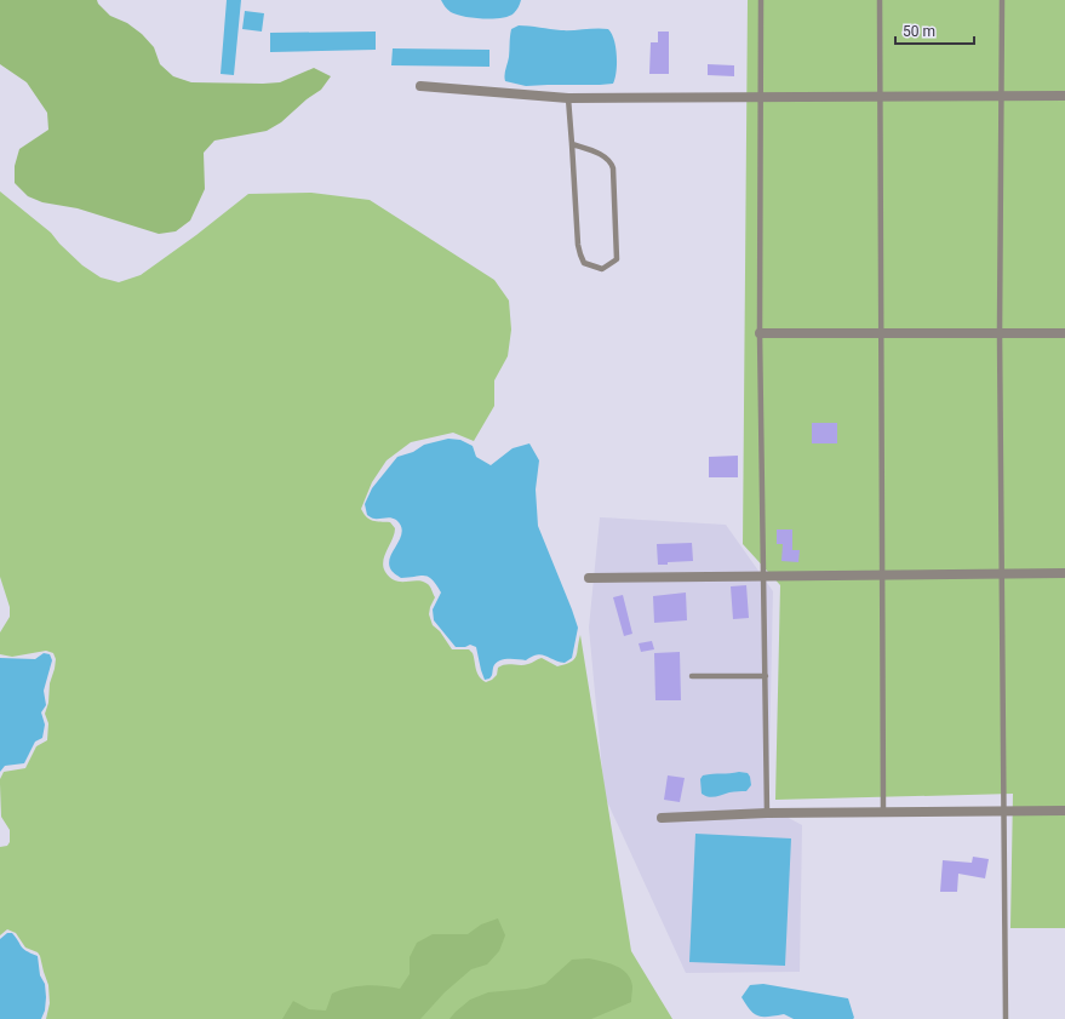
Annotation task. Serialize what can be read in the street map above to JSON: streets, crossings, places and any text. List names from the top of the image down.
{
  "scale_bar": "50 m"
}
